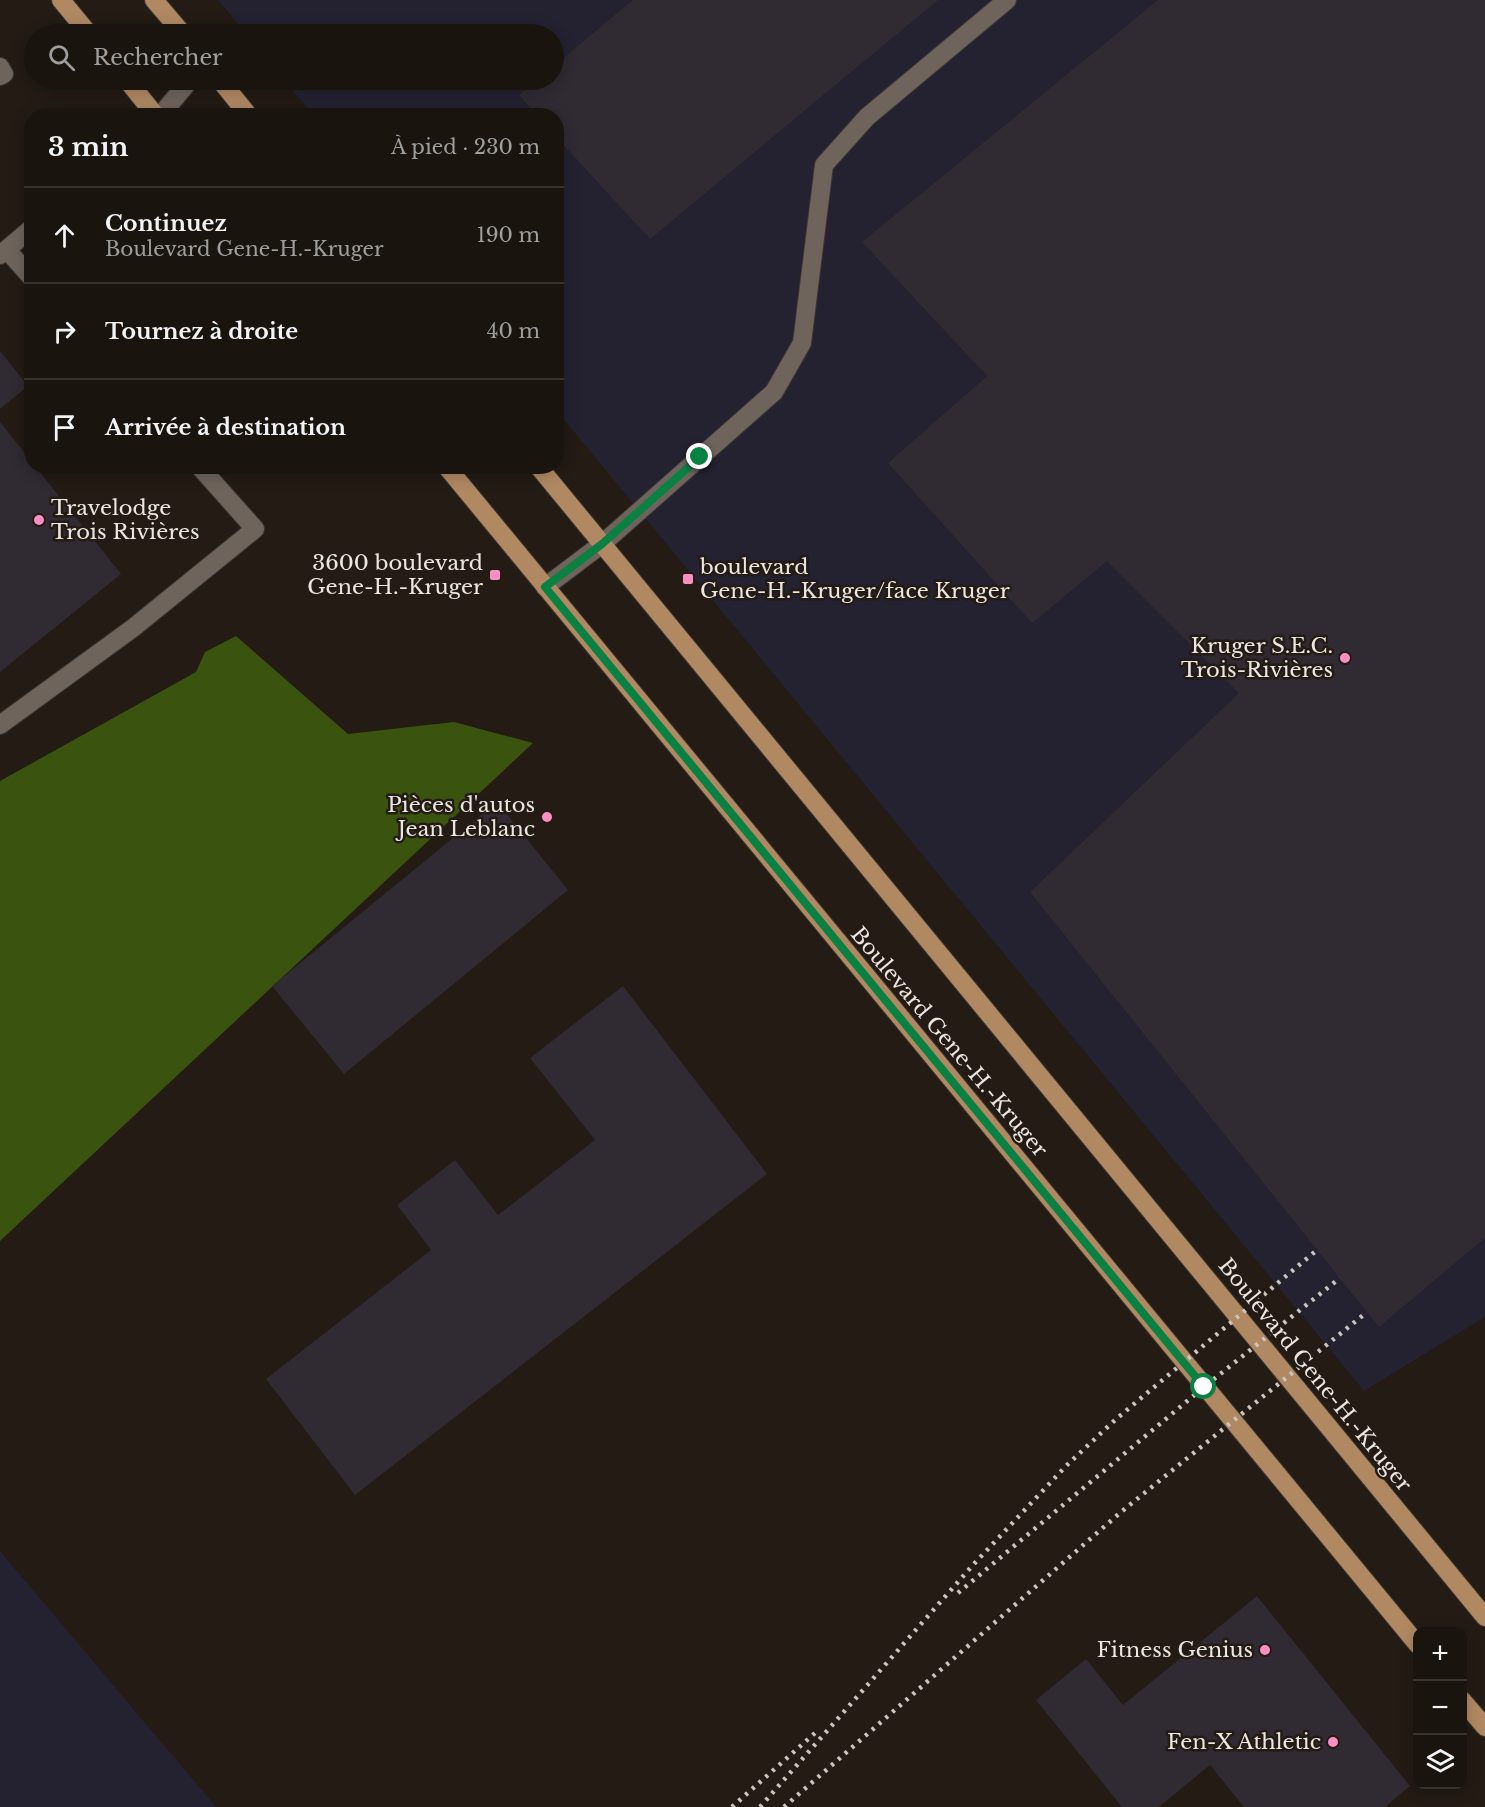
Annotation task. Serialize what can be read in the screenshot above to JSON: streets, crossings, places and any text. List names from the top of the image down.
{
  "streets": {
    "main road": ["Boulevard Gene-H.-Kruger"]
  },
  "places": {
    "other": [
      "Travelodge Trois Rivières",
      "Kruger S.E.C. Trois-Rivières",
      "Pièces d'autos Jean Leblanc",
      "Fitness Genius",
      "Fen-X Athletic"
    ],
    "transit": ["3600 boulevard Gene-H.-Kruger", "boulevard Gene-H.-Kruger/face Kruger"]
  },
  "page": {
    "search": "Rechercher",
    "heading": ["3 min", "À pied · 230 m"],
    "list": [
      ["Continuez", "Boulevard Gene-H.-Kruger", "190 m"],
      ["Tournez à droite", "40 m"],
      "Arrivée à destination"
    ],
    "map_buttons": ["+", "−"]
  }
}
